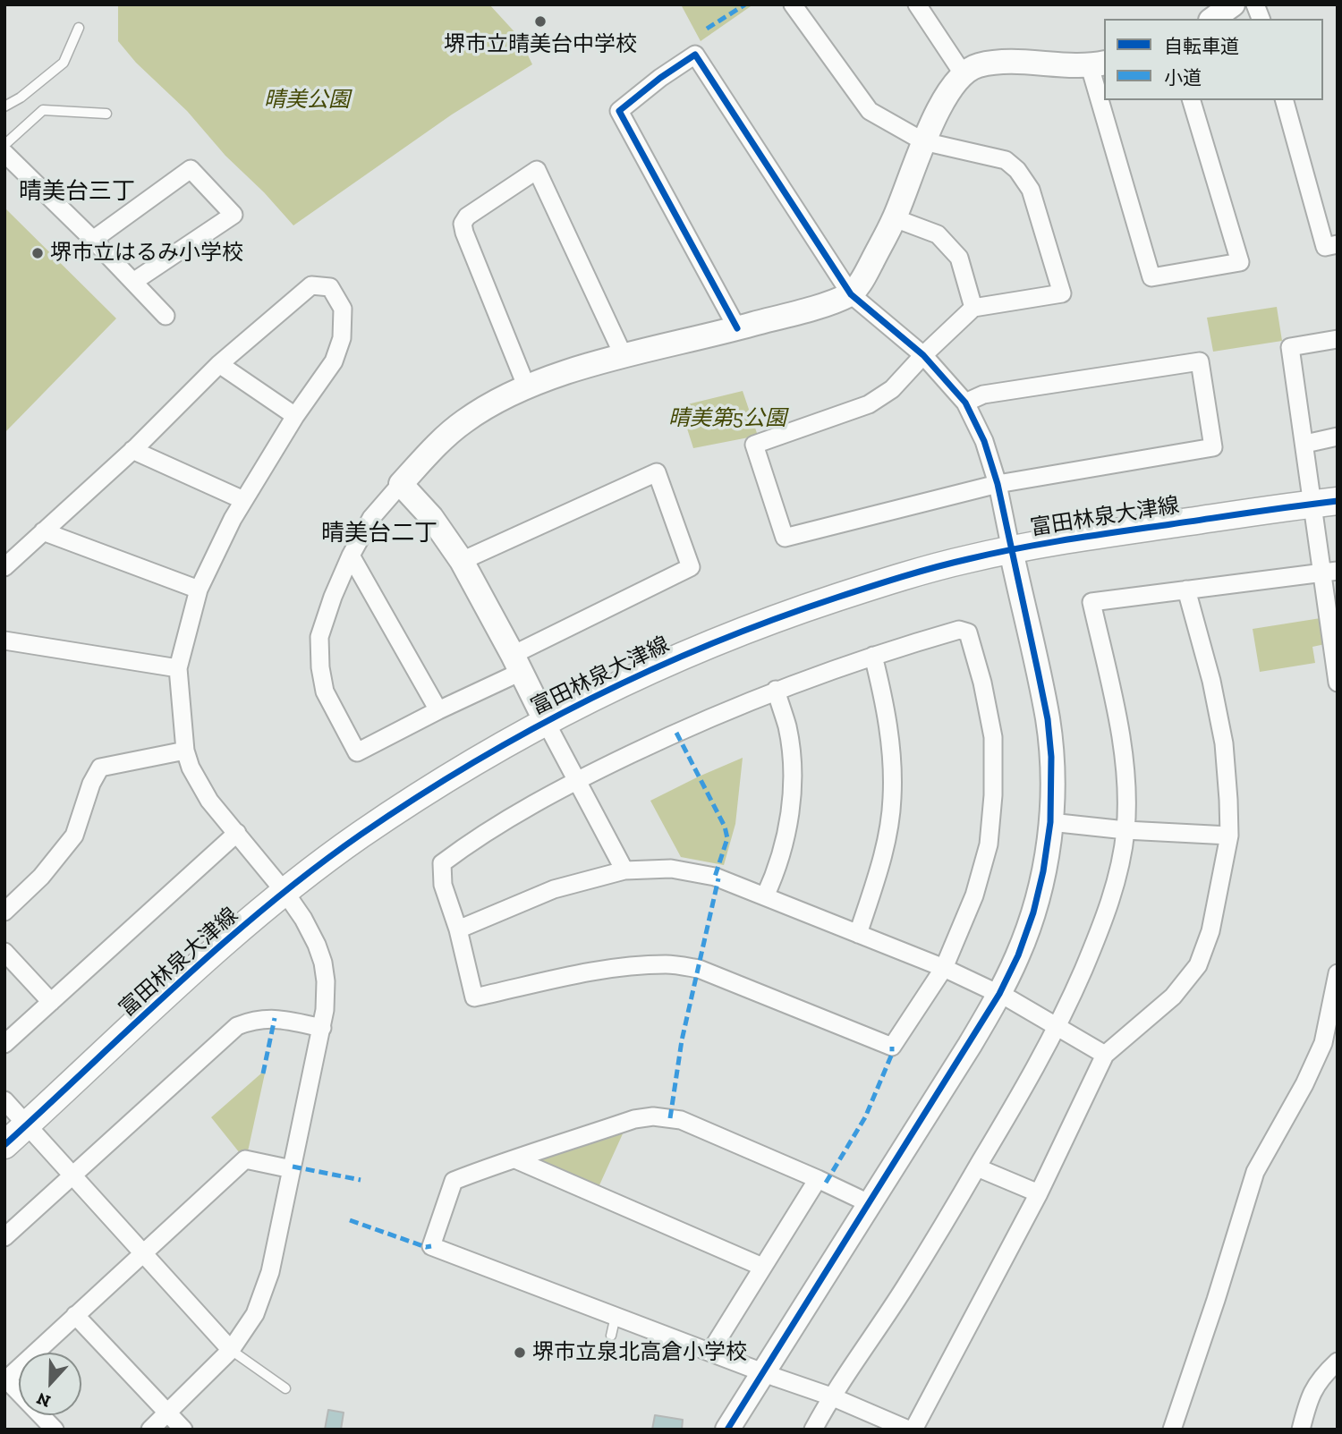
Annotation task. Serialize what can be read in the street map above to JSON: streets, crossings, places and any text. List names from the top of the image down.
{
  "streets": {
    "main road": ["富田林泉大津線"]
  },
  "districts": ["晴美台三丁", "晴美台二丁"],
  "parks": ["晴美公園", "晴美第5公園"],
  "places": ["堺市立晴美台中学校", "堺市立はるみ小学校", "堺市立泉北高倉小学校"],
  "legend": ["自転車道", "小道"],
  "north": "bottom"
}
